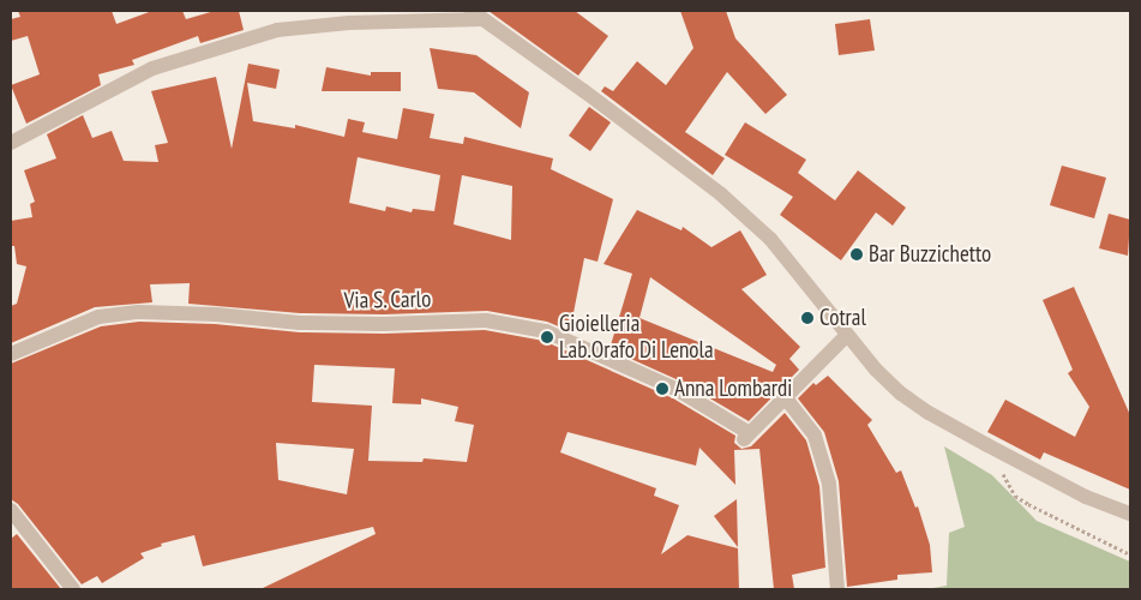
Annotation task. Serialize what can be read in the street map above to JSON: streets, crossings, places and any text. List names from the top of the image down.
{
  "streets": {
    "street": ["Via S. Carlo"]
  },
  "places": [
    "Bar Buzzichetto",
    "Cotral",
    "Gioielleria Lab.Orafo Di Lenola",
    "Anna Lombardi"
  ]
}
